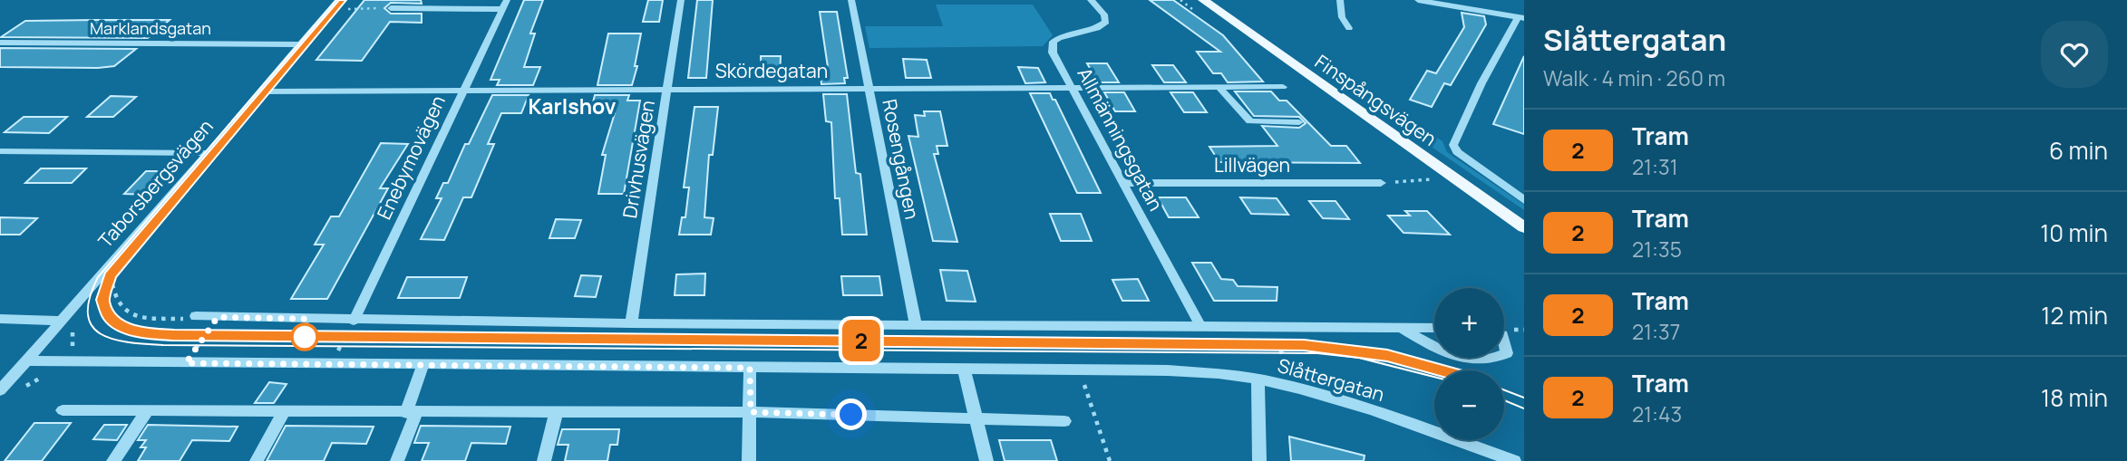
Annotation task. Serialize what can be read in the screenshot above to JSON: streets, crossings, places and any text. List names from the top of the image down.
{
  "streets": {
    "main road": ["Finspångsvägen"],
    "street": [
      "Marklandsgatan",
      "Skördegatan",
      "Allmänningsgatan",
      "Enebymovägen",
      "Drivhusvägen",
      "Rosengången",
      "Lillvägen",
      "Taborsbergsvägen",
      "Slåttergatan"
    ]
  },
  "crossings": [
    ["Marklandsgatan", "Taborsbergsvägen"],
    ["Skördegatan", "Allmänningsgatan"],
    ["Skördegatan", "Enebymovägen"],
    ["Skördegatan", "Drivhusvägen"],
    ["Skördegatan", "Rosengången"],
    ["Skördegatan", "Taborsbergsvägen"],
    ["Allmänningsgatan", "Lillvägen"],
    ["Allmänningsgatan", "Slåttergatan"],
    ["Enebymovägen", "Slåttergatan"],
    ["Drivhusvägen", "Slåttergatan"],
    ["Rosengången", "Slåttergatan"],
    ["Taborsbergsvägen", "Slåttergatan"]
  ],
  "districts": ["Karlshov"],
  "lines": ["tram line 2"],
  "page": {
    "on_map": "2",
    "heading": ["Slåttergatan", "Walk · 4 min · 260 m"],
    "list": [
      {
        "mark": "2",
        "name": "Tram",
        "note": "21:31",
        "value": "6 min"
      },
      {
        "mark": "2",
        "name": "Tram",
        "note": "21:35",
        "value": "10 min"
      },
      {
        "mark": "2",
        "name": "Tram",
        "note": "21:37",
        "value": "12 min"
      },
      {
        "mark": "2",
        "name": "Tram",
        "note": "21:43",
        "value": "18 min"
      }
    ],
    "map_buttons": ["+", "−"]
  }
}
